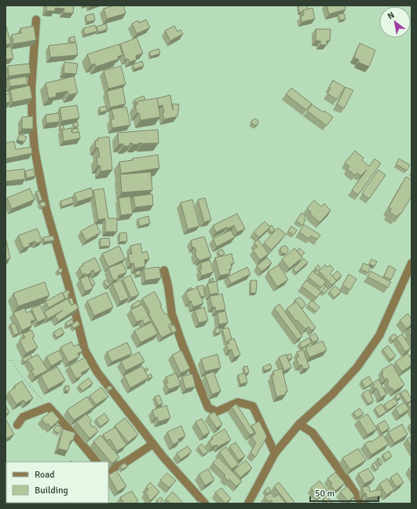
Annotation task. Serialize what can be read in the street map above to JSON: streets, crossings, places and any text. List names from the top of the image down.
{
  "legend": ["Road", "Building"],
  "scale_bar": "50 m",
  "north": "top left"
}
